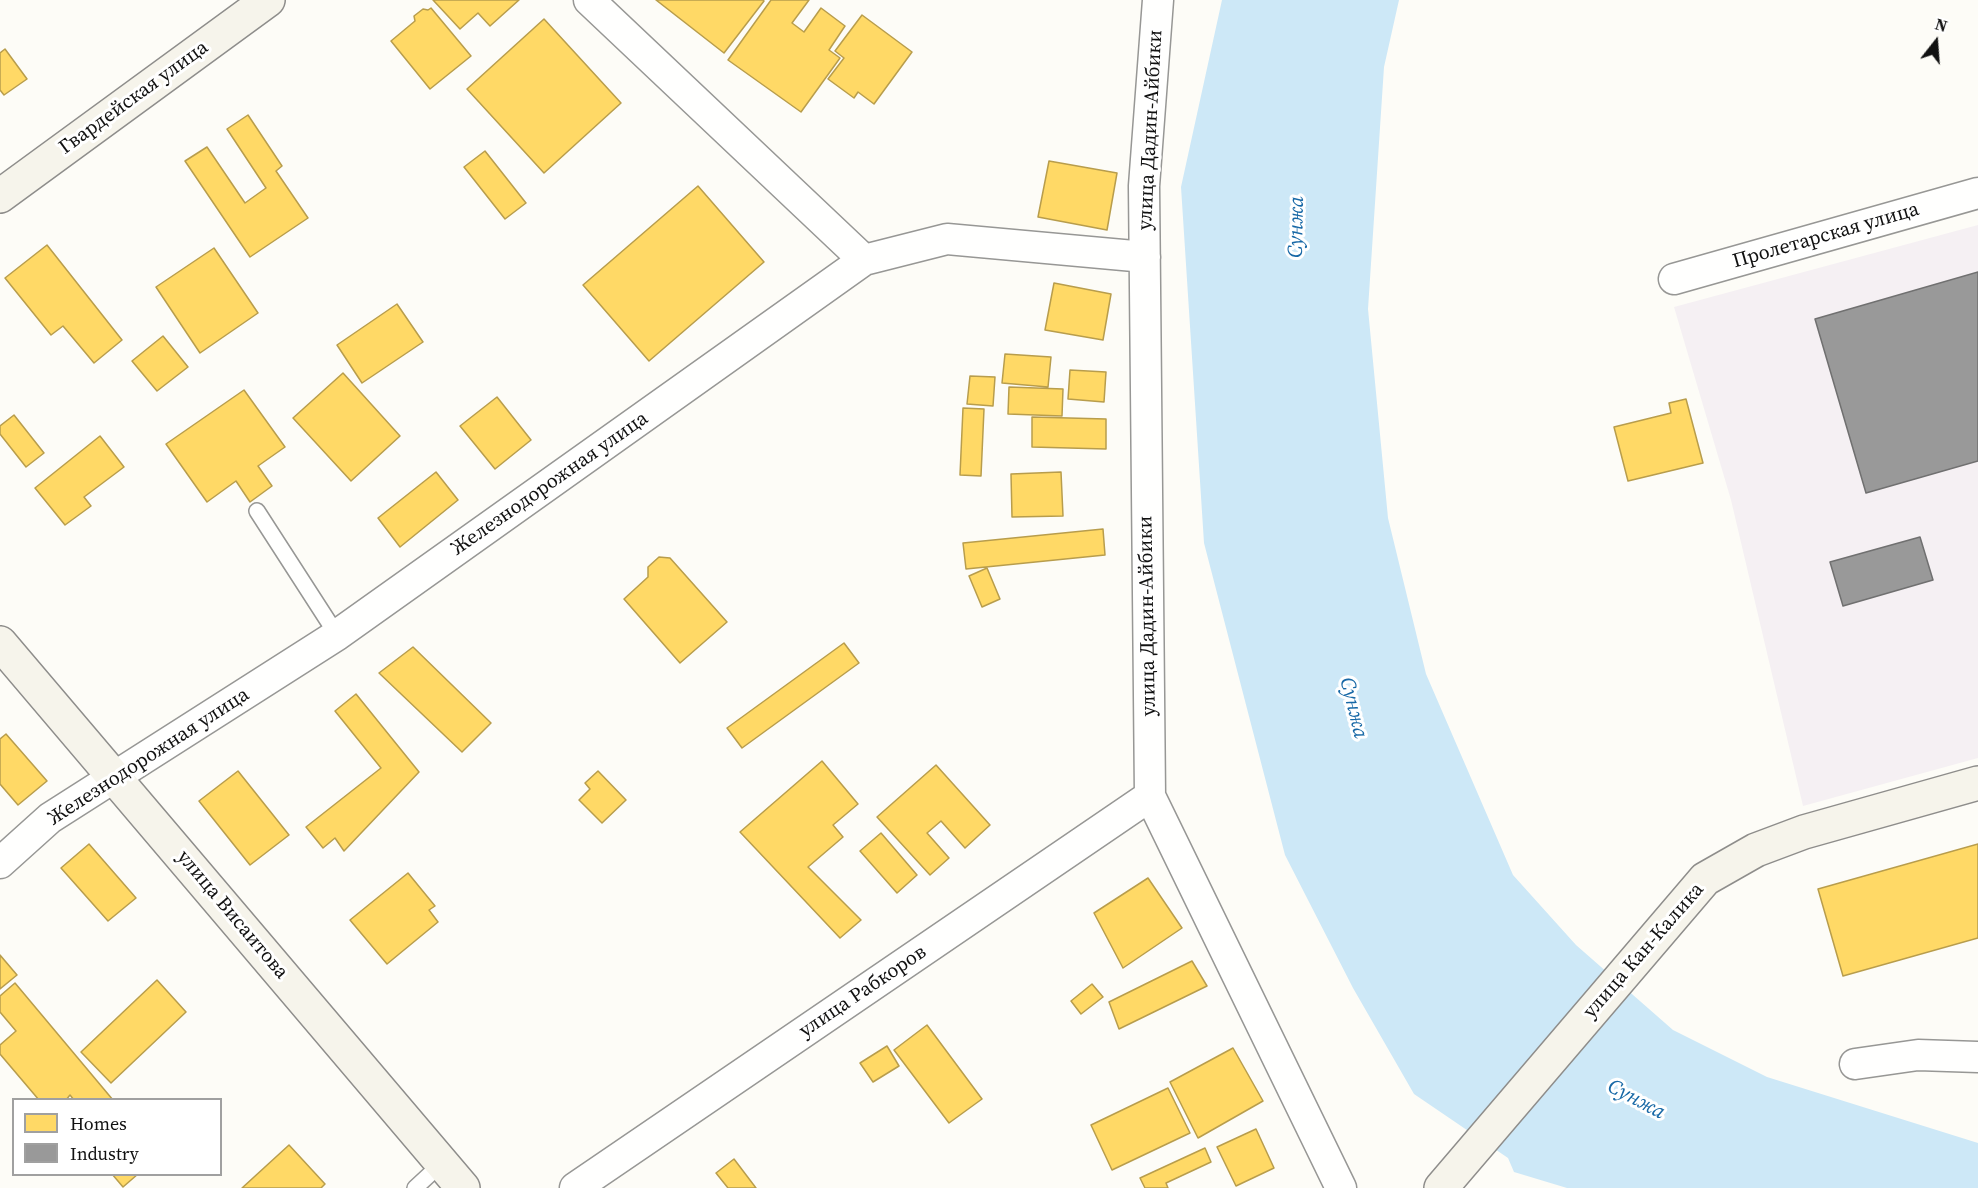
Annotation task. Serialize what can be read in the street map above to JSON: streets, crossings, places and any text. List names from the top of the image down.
{
  "streets": {
    "street": [
      "Гвардейская улица",
      "улица Дадин-Айбики",
      "Пролетарская улица",
      "Железнодорожная улица",
      "улица Висаитова",
      "улица Кан-Калика",
      "улица Рабкоров"
    ]
  },
  "crossings": [
    ["улица Дадин-Айбики", "Железнодорожная улица"],
    ["улица Дадин-Айбики", "улица Рабкоров"],
    ["Железнодорожная улица", "улица Висаитова"]
  ],
  "water": ["Сунжа"],
  "legend": ["Homes", "Industry"],
  "north": "top"
}
